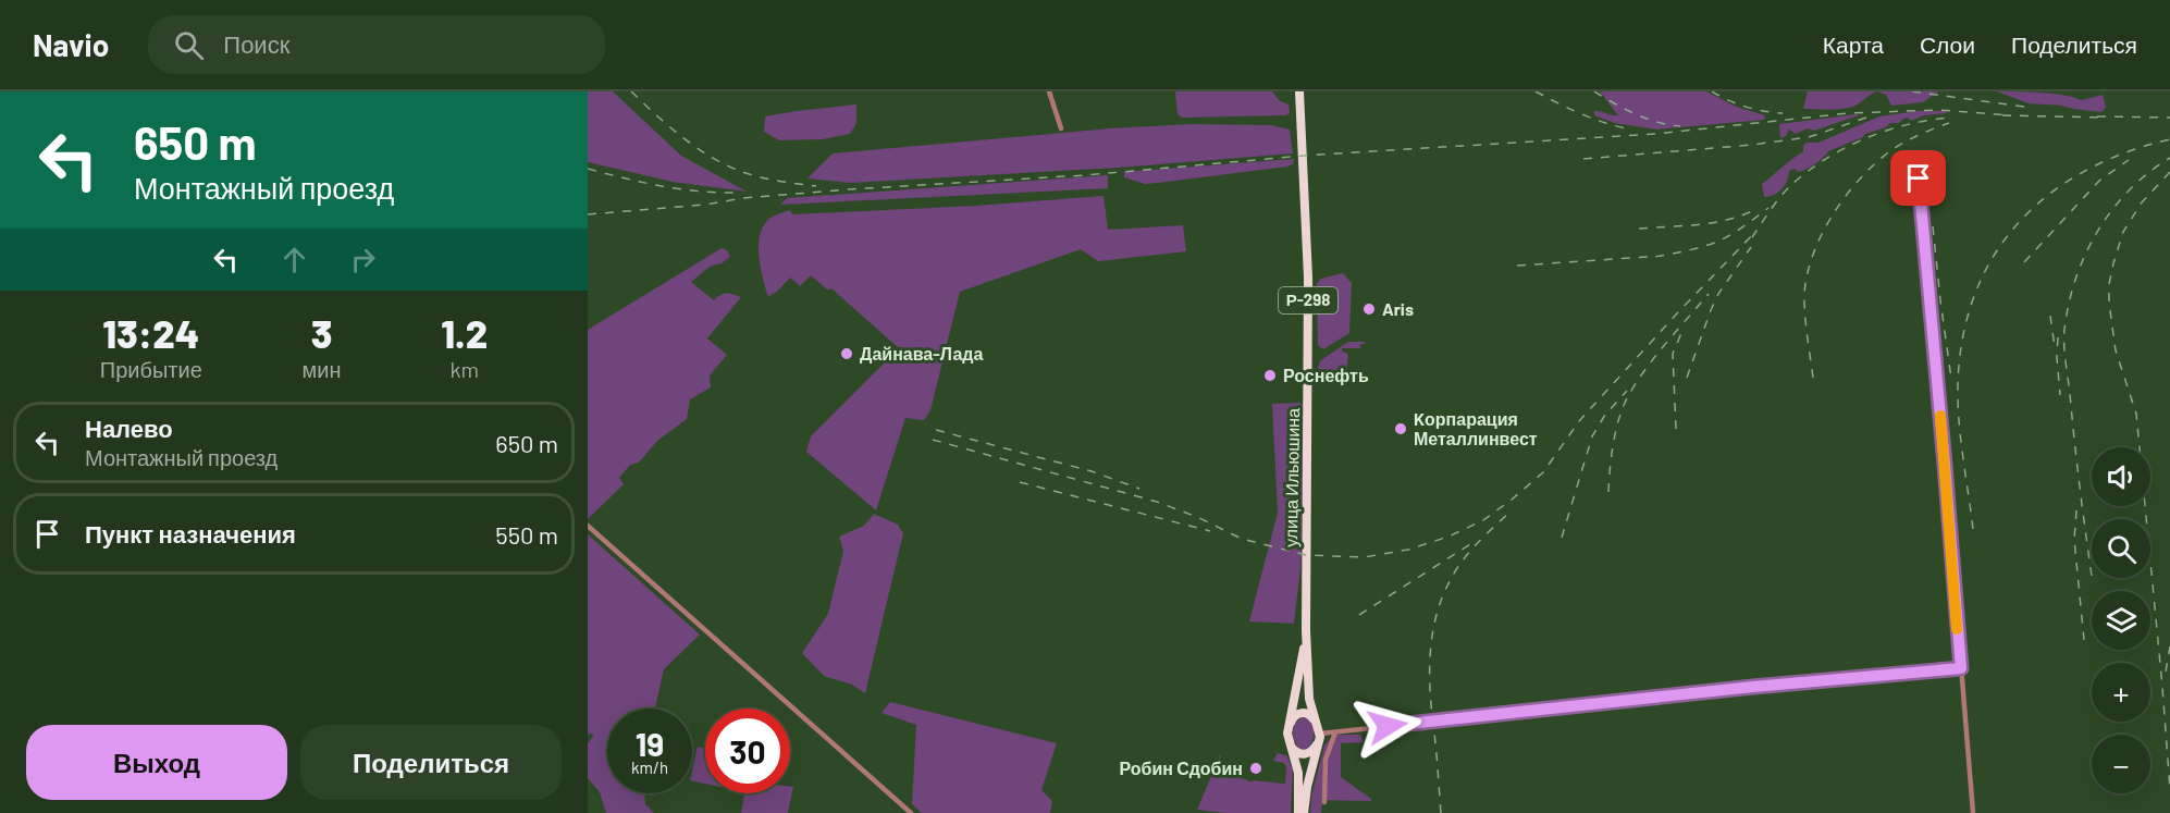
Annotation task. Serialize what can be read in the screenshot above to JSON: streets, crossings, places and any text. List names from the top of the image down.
{
  "streets": {
    "highway": ["Р-298", "улица Ильюшина"]
  },
  "crossings": [
    ["Р-298", "улица Ильюшина"]
  ],
  "places": [
    "Aris",
    "Дайнава-Лада",
    "Роснефть",
    "Kорпарация Металлинвест",
    "Робин Сдобин"
  ],
  "page": {
    "header": "Navio",
    "search": "Поиск",
    "nav": ["Карта", "Слои", "Поделиться"],
    "turn": ["650 m", "Монтажный проезд"],
    "eta": [
      "13:24",
      "Прибытие",
      "3",
      "мин",
      "1.2",
      "km"
    ],
    "list": [
      {
        "name": "Налево",
        "note": "Монтажный проезд",
        "value": "650 m"
      },
      {
        "name": "Пункт назначения",
        "value": "550 m"
      }
    ],
    "map_buttons": ["+", "−"],
    "speed": "19 km/h",
    "limit": "30",
    "buttons": ["Выход", "Поделиться"]
  }
}
